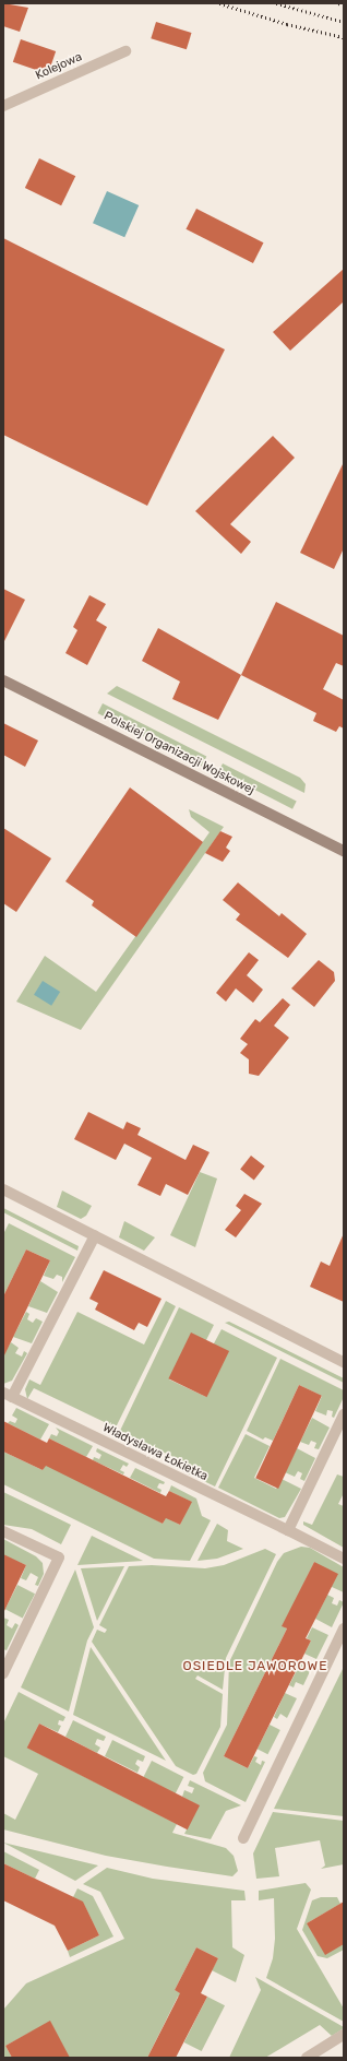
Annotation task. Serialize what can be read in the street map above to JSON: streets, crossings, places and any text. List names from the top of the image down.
{
  "streets": {
    "main road": ["Polskiej Organizacji Wojskowej"],
    "street": ["Kolejowa", "Władysława Łokietka"]
  },
  "districts": ["OSIEDLE JAWOROWE"]
}
